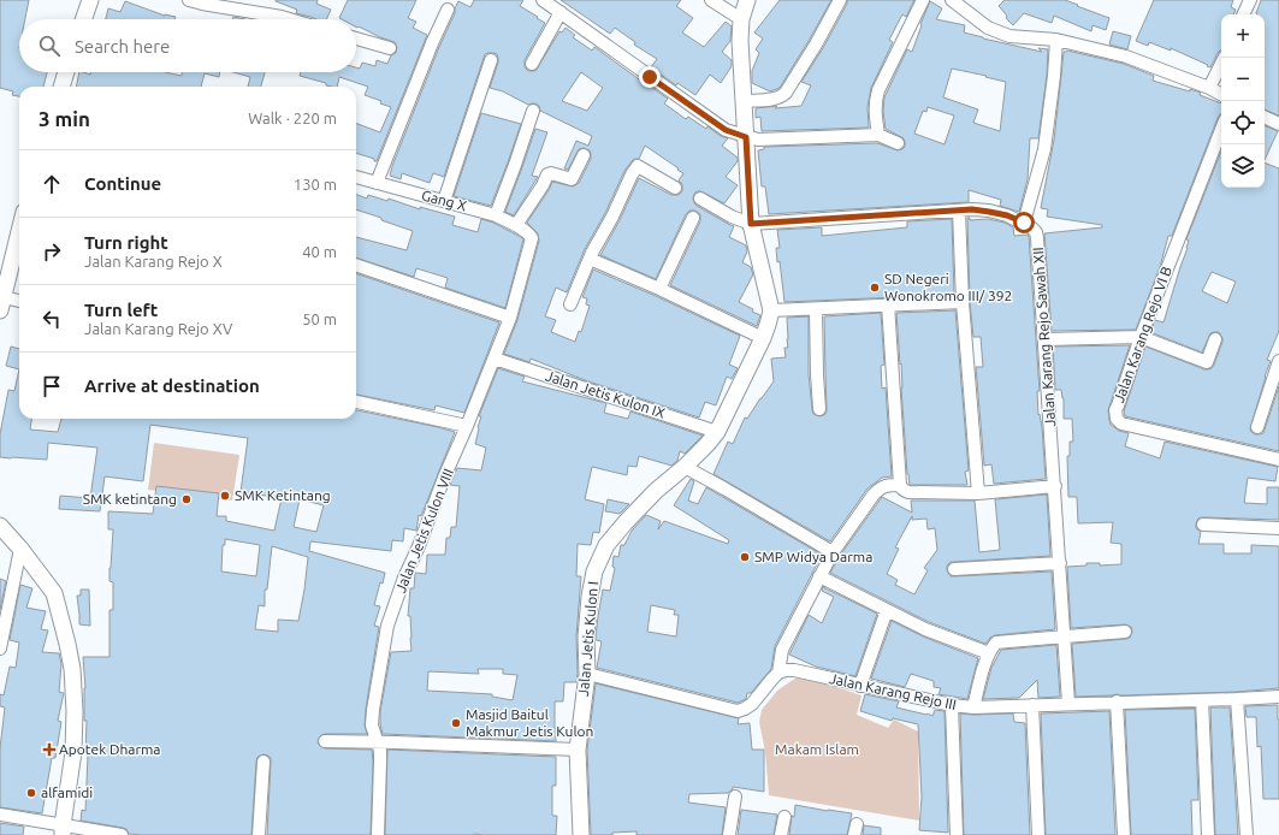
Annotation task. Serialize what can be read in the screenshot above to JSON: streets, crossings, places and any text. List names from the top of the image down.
{
  "streets": {
    "street": [
      "Gang X",
      "Jalan Karang Rejo VI B",
      "Jalan Karang Rejo Sawah XII",
      "Jalan Jetis Kulon IX",
      "Jalan Jetis Kulon VIII",
      "Jalan Jetis Kulon I",
      "Jalan Karang Rejo III"
    ]
  },
  "crossings": [
    ["Gang X", "Jalan Jetis Kulon VIII"],
    ["Jalan Karang Rejo Sawah XII", "Jalan Karang Rejo III"],
    ["Jalan Jetis Kulon IX", "Jalan Jetis Kulon VIII"],
    ["Jalan Jetis Kulon IX", "Jalan Jetis Kulon I"]
  ],
  "parks": ["Makam Islam"],
  "places": {
    "other": [
      "SD Negeri Wonokromo III/ 392",
      "SMK Ketintang",
      "SMK ketintang",
      "SMP Widya Darma",
      "Masjid Baitul Makmur Jetis Kulon",
      "alfamidi"
    ],
    "health": ["Apotek Dharma"]
  },
  "page": {
    "map_buttons": ["+", "−"],
    "search": "Search here",
    "heading": ["3 min", "Walk · 220 m"],
    "list": [
      ["Continue", "130 m"],
      ["Turn right", "Jalan Karang Rejo X", "40 m"],
      ["Turn left", "Jalan Karang Rejo XV", "50 m"],
      "Arrive at destination"
    ]
  }
}
